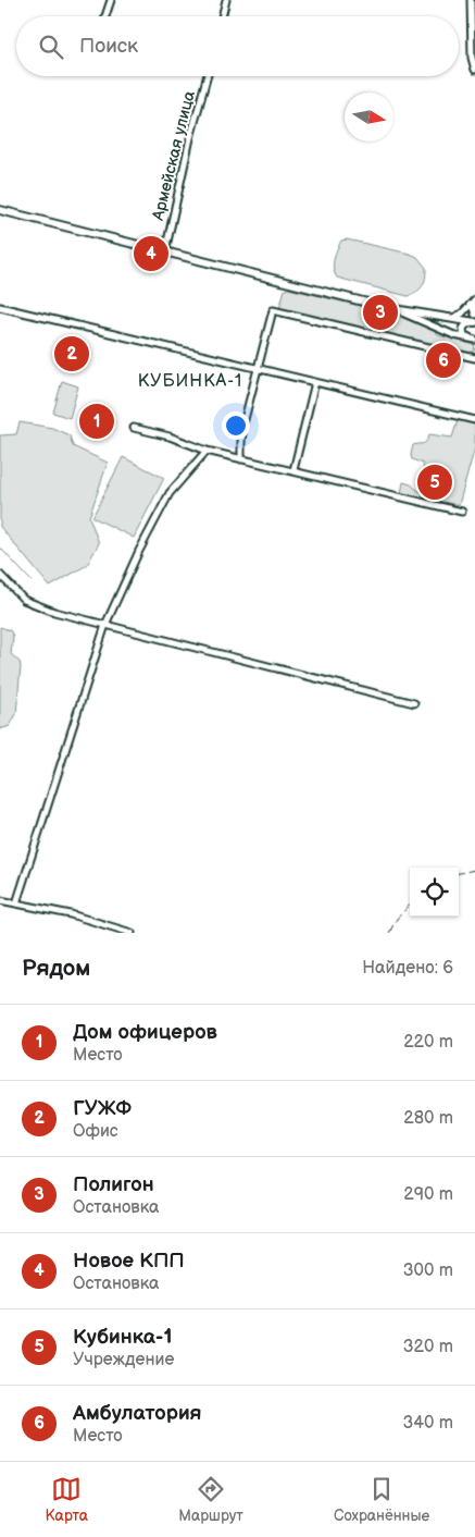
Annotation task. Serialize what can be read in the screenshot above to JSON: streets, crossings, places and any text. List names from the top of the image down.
{
  "streets": {
    "street": ["Армейская улица"]
  },
  "districts": ["КУБИНКА-1"],
  "north": "right",
  "page": {
    "search": "Поиск",
    "pins": [
      "4",
      "3",
      "2",
      "6",
      "1",
      "5"
    ],
    "heading": ["Рядом", "Найдено: 6"],
    "list": [
      {
        "mark": "1",
        "name": "Дом офицеров",
        "note": "Место",
        "value": "220 m"
      },
      {
        "mark": "2",
        "name": "ГУЖФ",
        "note": "Офис",
        "value": "280 m"
      },
      {
        "mark": "3",
        "name": "Полигон",
        "note": "Остановка",
        "value": "290 m"
      },
      {
        "mark": "4",
        "name": "Новое КПП",
        "note": "Остановка",
        "value": "300 m"
      },
      {
        "mark": "5",
        "name": "Кубинка-1",
        "note": "Учреждение",
        "value": "320 m"
      },
      {
        "mark": "6",
        "name": "Амбулатория",
        "note": "Место",
        "value": "340 m"
      }
    ],
    "nav": ["Карта", "Маршрут", "Сохранённые"]
  }
}
